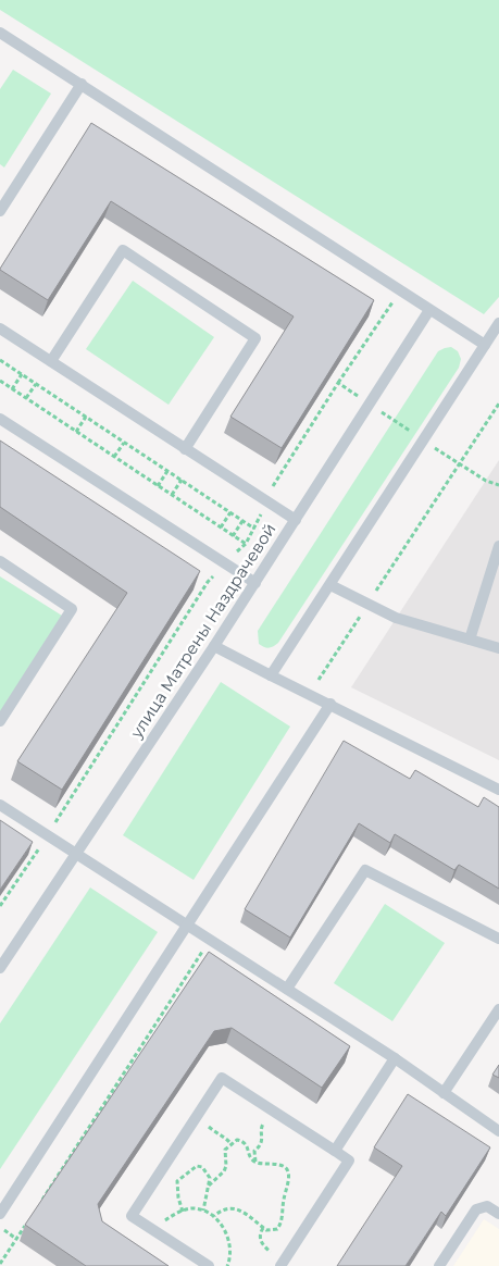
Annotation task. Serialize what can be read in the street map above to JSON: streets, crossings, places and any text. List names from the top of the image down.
{
  "streets": {
    "lane": ["улица Матрены Наздрачевой"]
  }
}
